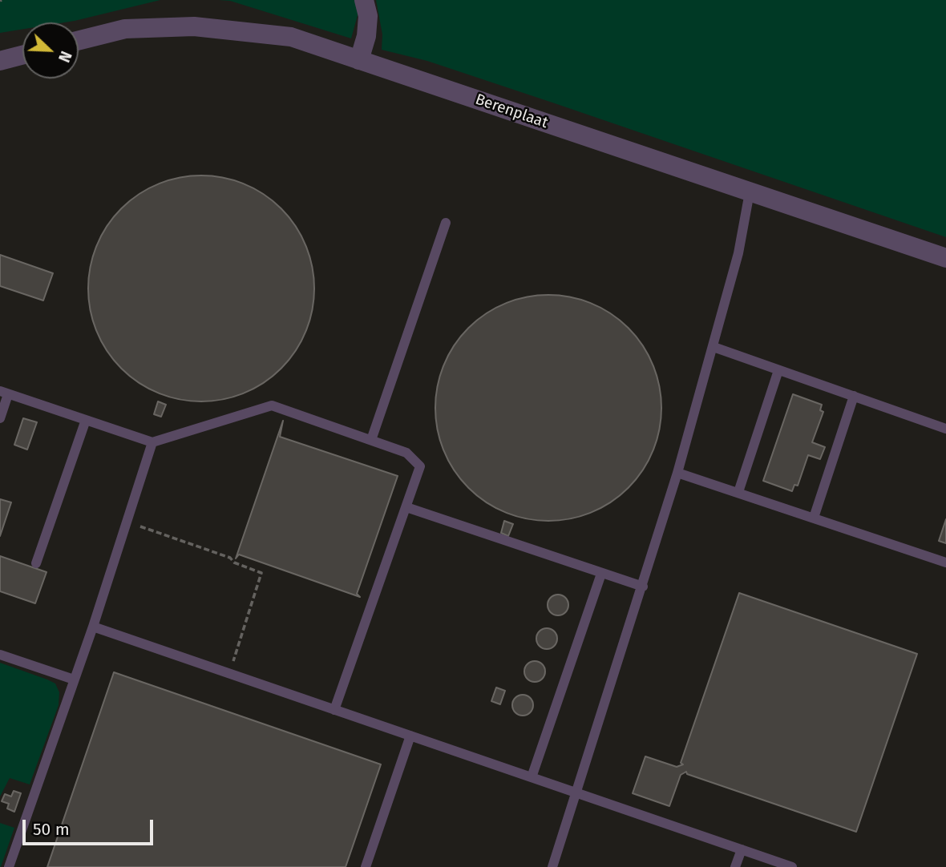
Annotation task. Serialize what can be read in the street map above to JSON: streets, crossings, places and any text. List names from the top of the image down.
{
  "streets": {
    "street": ["Berenplaat"]
  },
  "scale_bar": "50 m",
  "north": "bottom right"
}
